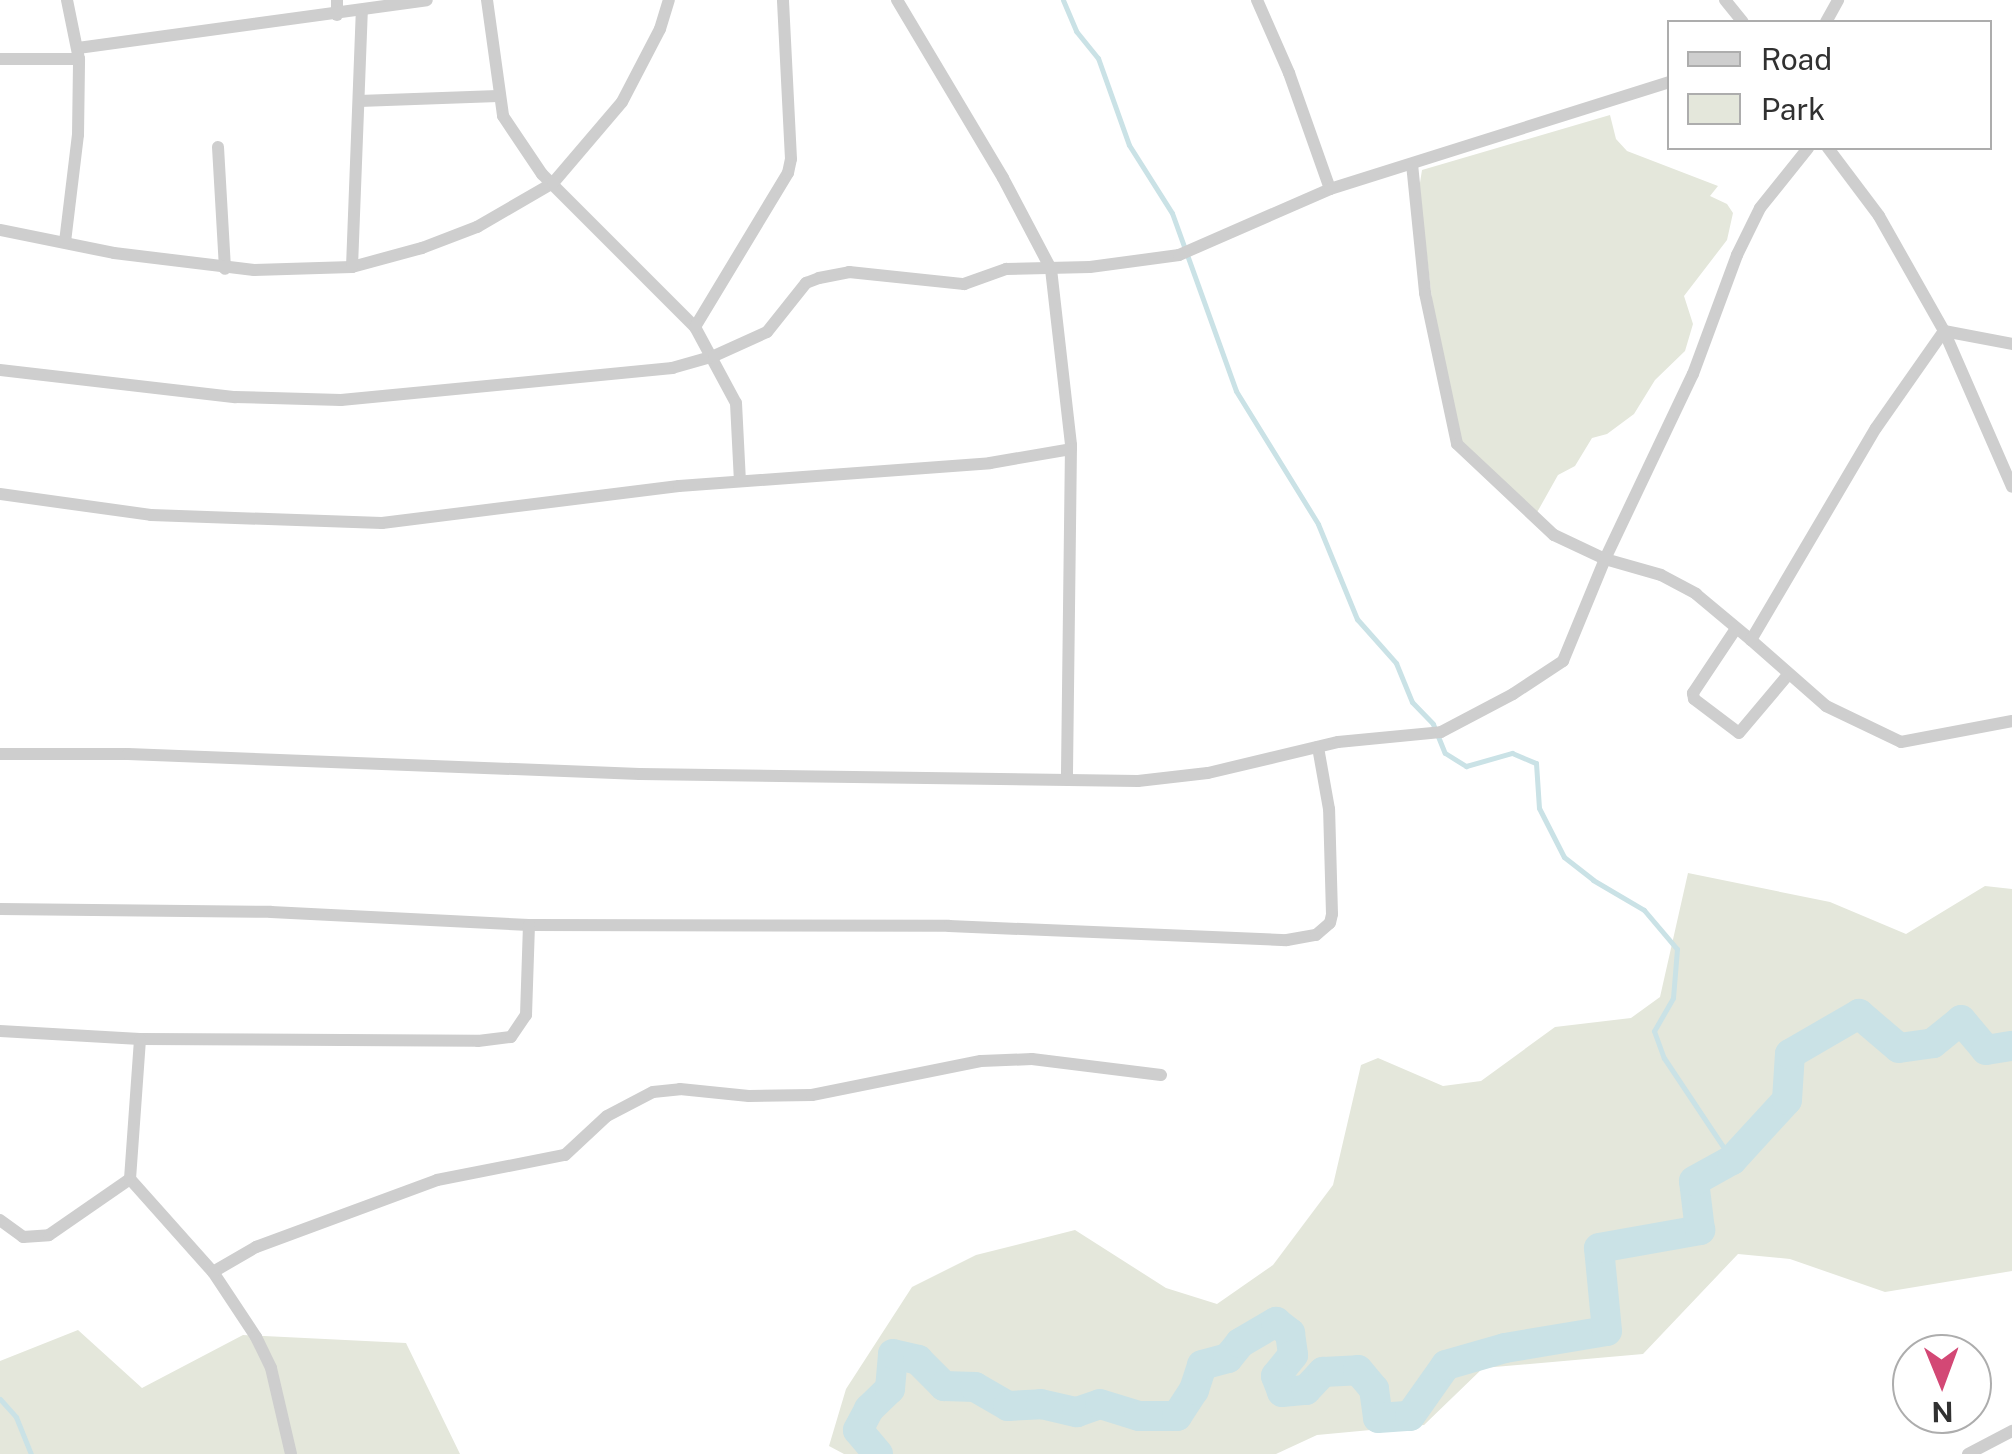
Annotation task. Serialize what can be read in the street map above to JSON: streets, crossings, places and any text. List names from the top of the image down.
{
  "legend": ["Road", "Park"],
  "north": "bottom"
}
